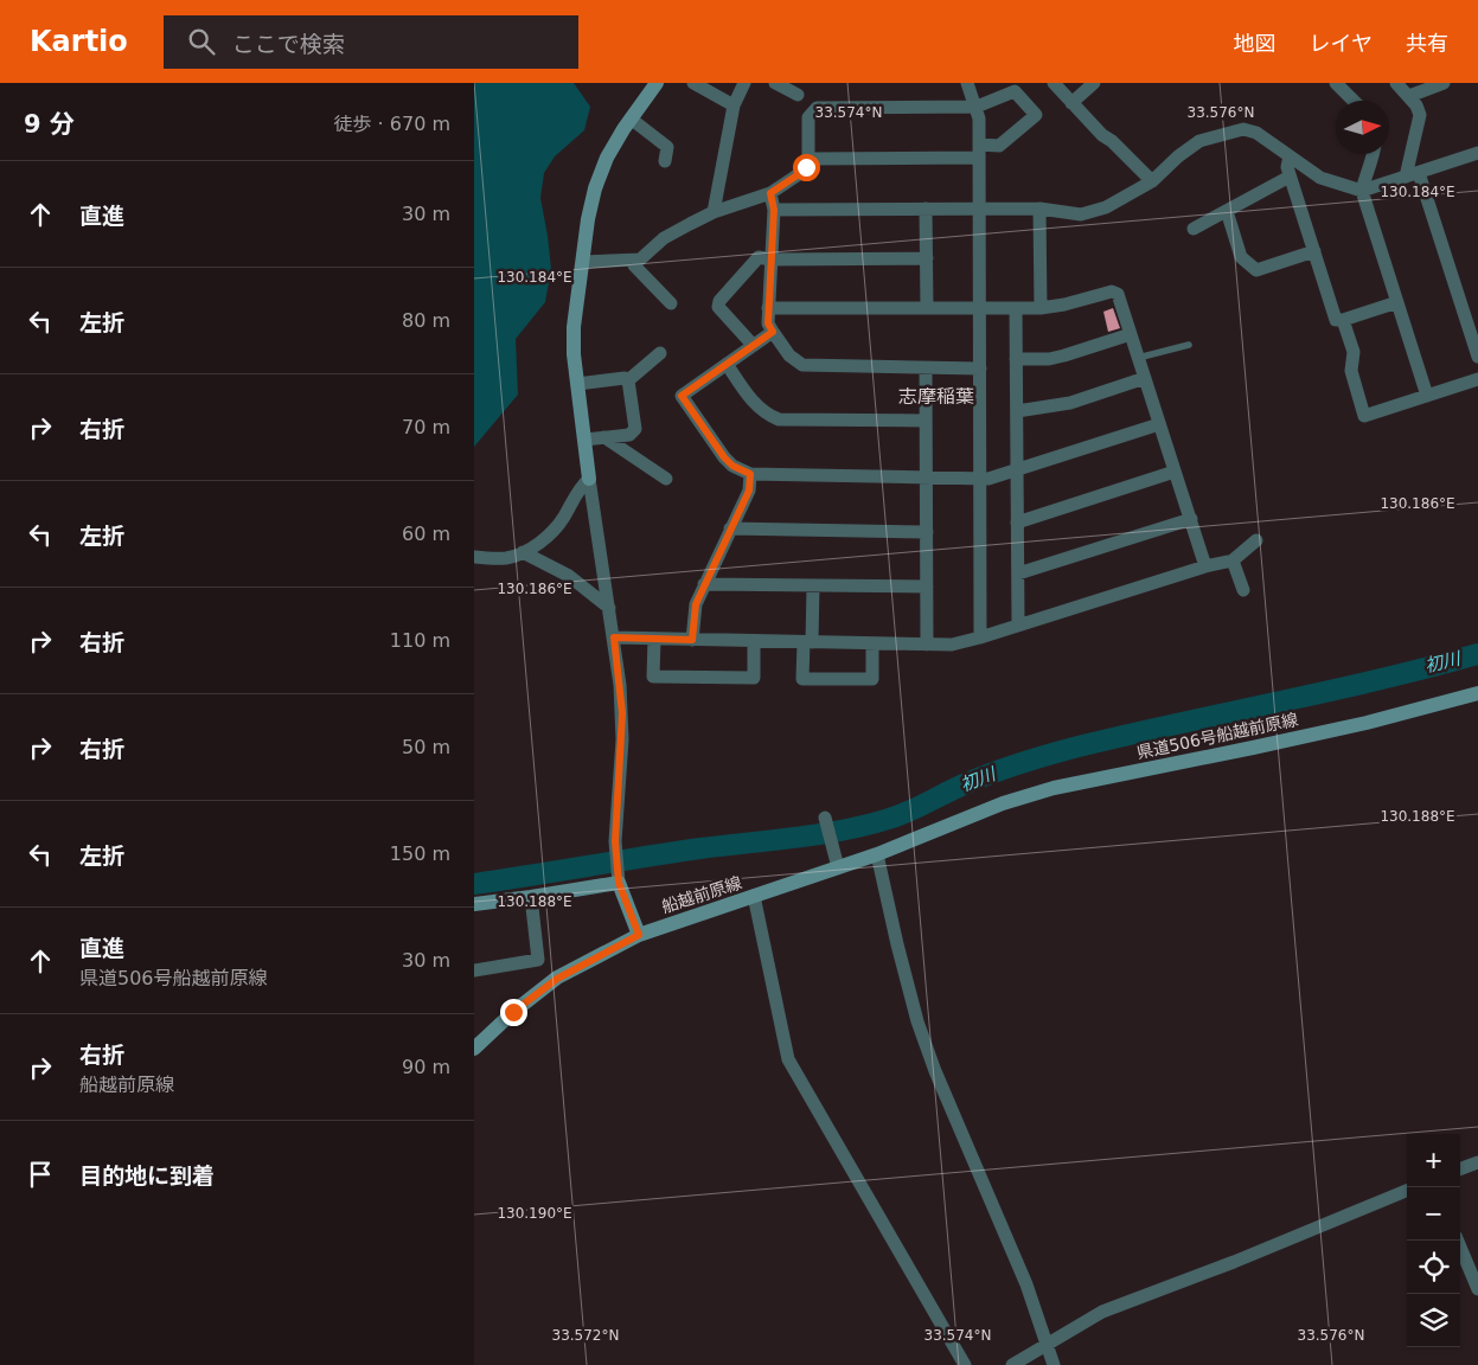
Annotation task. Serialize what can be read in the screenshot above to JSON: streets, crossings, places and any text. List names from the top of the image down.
{
  "streets": {
    "main road": ["県道506号船越前原線", "船越前原線"]
  },
  "crossings": [
    ["県道506号船越前原線", "船越前原線"]
  ],
  "districts": ["志摩稲葉"],
  "water": ["初川"],
  "north": "right",
  "page": {
    "header": "Kartio",
    "search": "ここで検索",
    "nav": ["地図", "レイヤ", "共有"],
    "heading": ["9 分", "徒歩 · 670 m"],
    "list": [
      ["直進", "30 m"],
      ["左折", "80 m"],
      ["右折", "70 m"],
      ["左折", "60 m"],
      ["右折", "110 m"],
      ["右折", "50 m"],
      ["左折", "150 m"],
      ["直進", "県道506号船越前原線", "30 m"],
      ["右折", "船越前原線", "90 m"],
      "目的地に到着"
    ],
    "map_buttons": ["+", "−"]
  },
  "coordinates": [
    "33.574°N",
    "33.576°N",
    "130.184°E",
    "130.186°E",
    "130.188°E",
    "130.190°E",
    "33.572°N"
  ]
}
